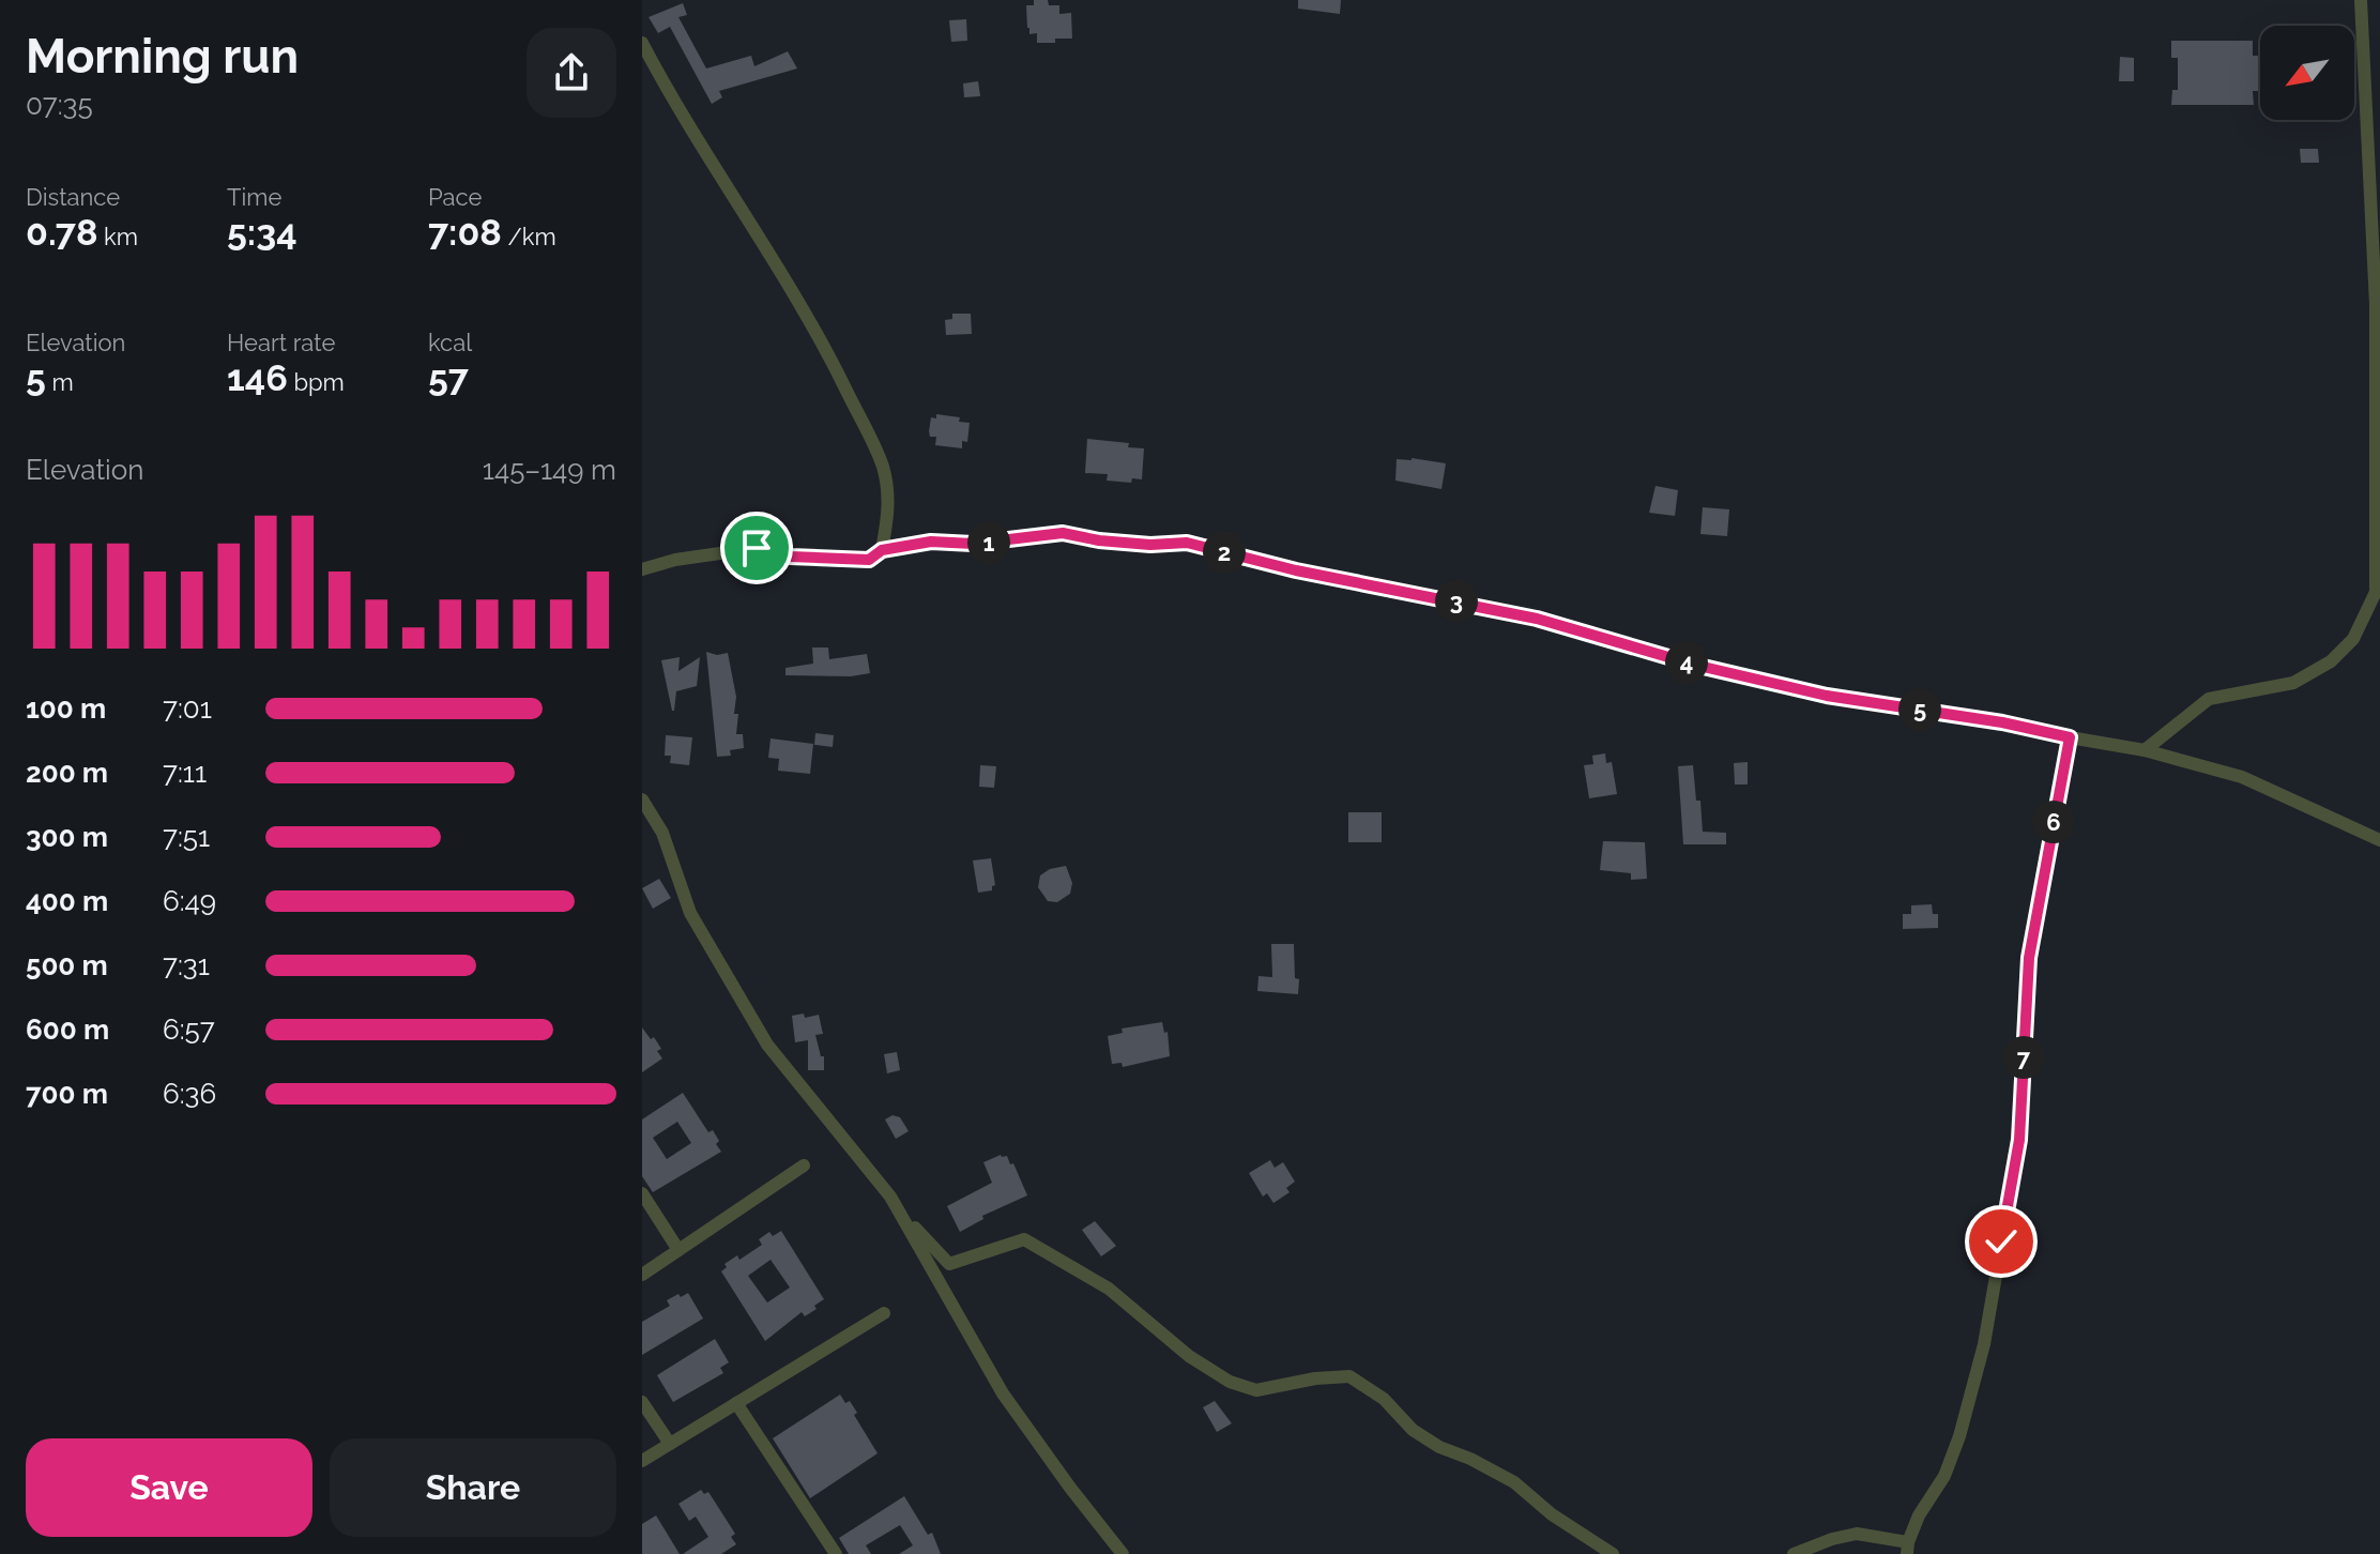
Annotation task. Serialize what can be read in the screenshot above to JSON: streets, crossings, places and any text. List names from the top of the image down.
{
  "north": "bottom left",
  "page": {
    "heading": ["Morning run", "07:35"],
    "stats": [
      ["Distance", "0.78 km"],
      ["Time", "5:34"],
      ["Pace", "7:08 /km"],
      ["Elevation", "5 m"],
      ["Heart rate", "146 bpm"],
      ["kcal", "57"]
    ],
    "chart": ["Elevation", "145–149 m"],
    "pins": [
      "1",
      "2",
      "3",
      "4",
      "5",
      "6",
      "7"
    ],
    "list": [
      {
        "name": "100 m",
        "note": "7:01"
      },
      {
        "name": "200 m",
        "note": "7:11"
      },
      {
        "name": "300 m",
        "note": "7:51"
      },
      {
        "name": "400 m",
        "note": "6:49"
      },
      {
        "name": "500 m",
        "note": "7:31"
      },
      {
        "name": "600 m",
        "note": "6:57"
      },
      {
        "name": "700 m",
        "note": "6:36"
      }
    ],
    "buttons": ["Save", "Share"]
  }
}
